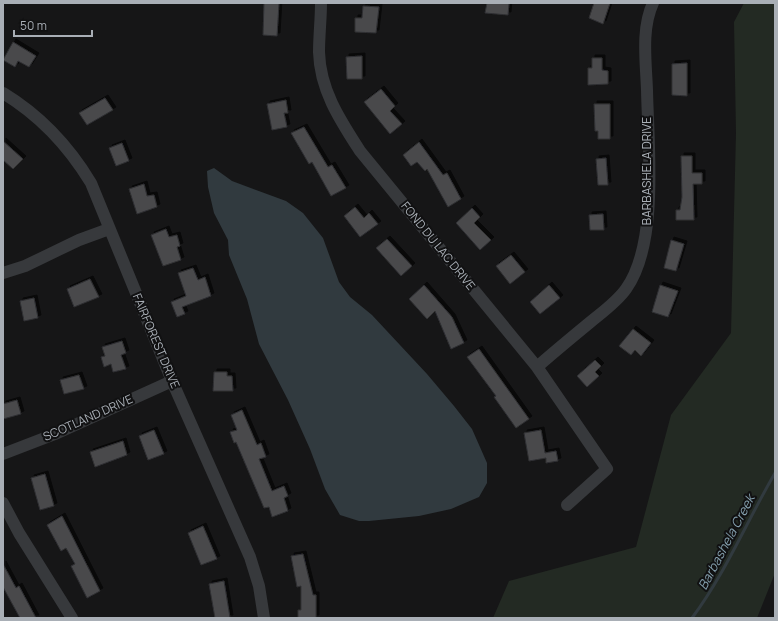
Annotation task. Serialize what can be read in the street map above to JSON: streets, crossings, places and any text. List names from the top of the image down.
{
  "streets": {
    "street": [
      "BARBASHELA DRIVE",
      "FOND DU LAC DRIVE",
      "FAIRFOREST DRIVE",
      "SCOTLAND DRIVE"
    ]
  },
  "crossings": [
    ["BARBASHELA DRIVE", "FOND DU LAC DRIVE"],
    ["FAIRFOREST DRIVE", "SCOTLAND DRIVE"]
  ],
  "water": ["Barbashela Creek"],
  "scale_bar": "50 m"
}
